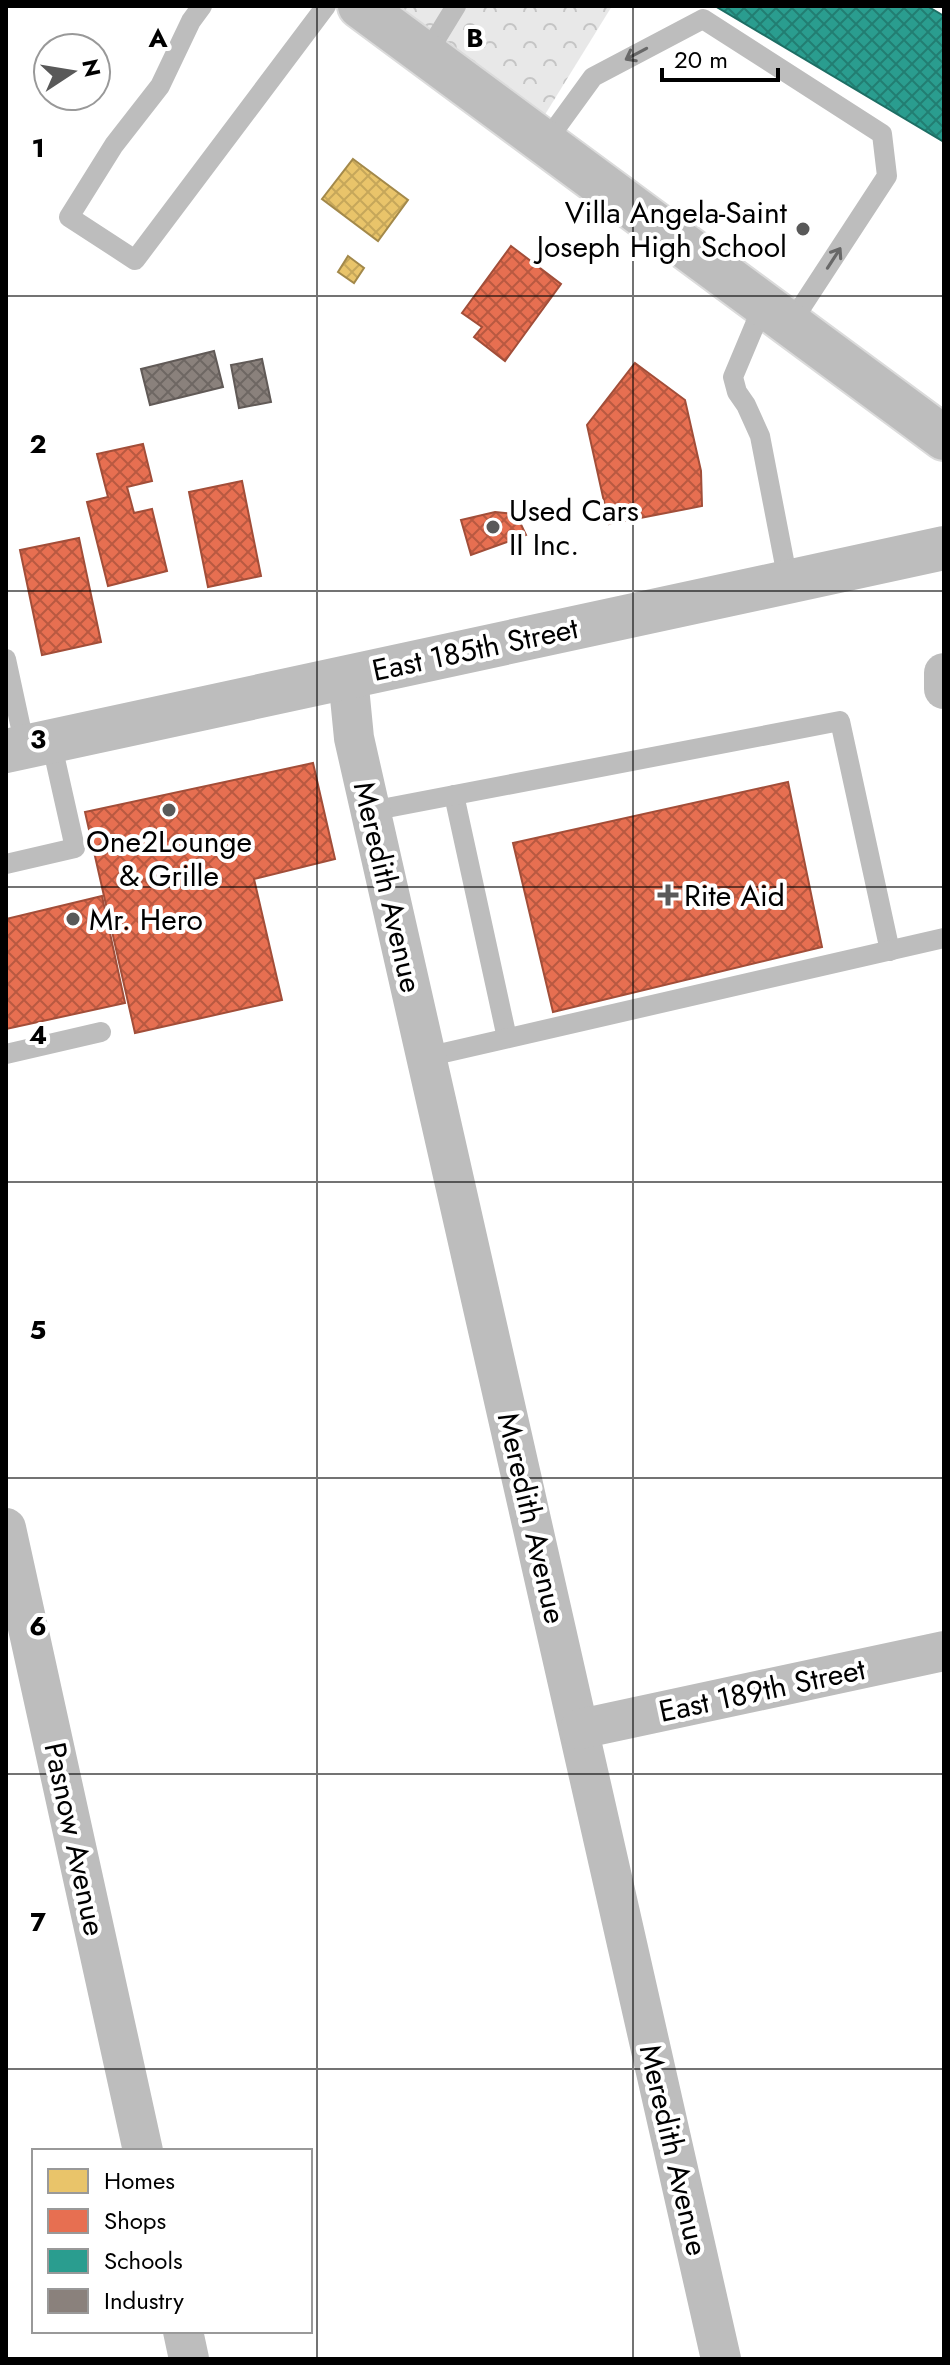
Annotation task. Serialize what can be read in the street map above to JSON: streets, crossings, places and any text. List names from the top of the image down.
{
  "streets": {
    "street": [
      "East 185th Street",
      "Meredith Avenue",
      "East 189th Street",
      "Pasnow Avenue"
    ]
  },
  "crossings": [
    ["East 185th Street", "Meredith Avenue"],
    ["Meredith Avenue", "East 189th Street"]
  ],
  "places": {
    "other": [
      "Villa Angela-Saint Joseph High School",
      "Used Cars II Inc.",
      "One2Lounge & Grille",
      "Mr. Hero"
    ],
    "health": ["Rite Aid"]
  },
  "legend": [
    "Homes",
    "Shops",
    "Schools",
    "Industry"
  ],
  "scale_bar": "20 m",
  "north": "right",
  "grid": {
    "columns": ["A", "B"],
    "rows": [
      "1",
      "2",
      "3",
      "4",
      "5",
      "6",
      "7"
    ]
  }
}
